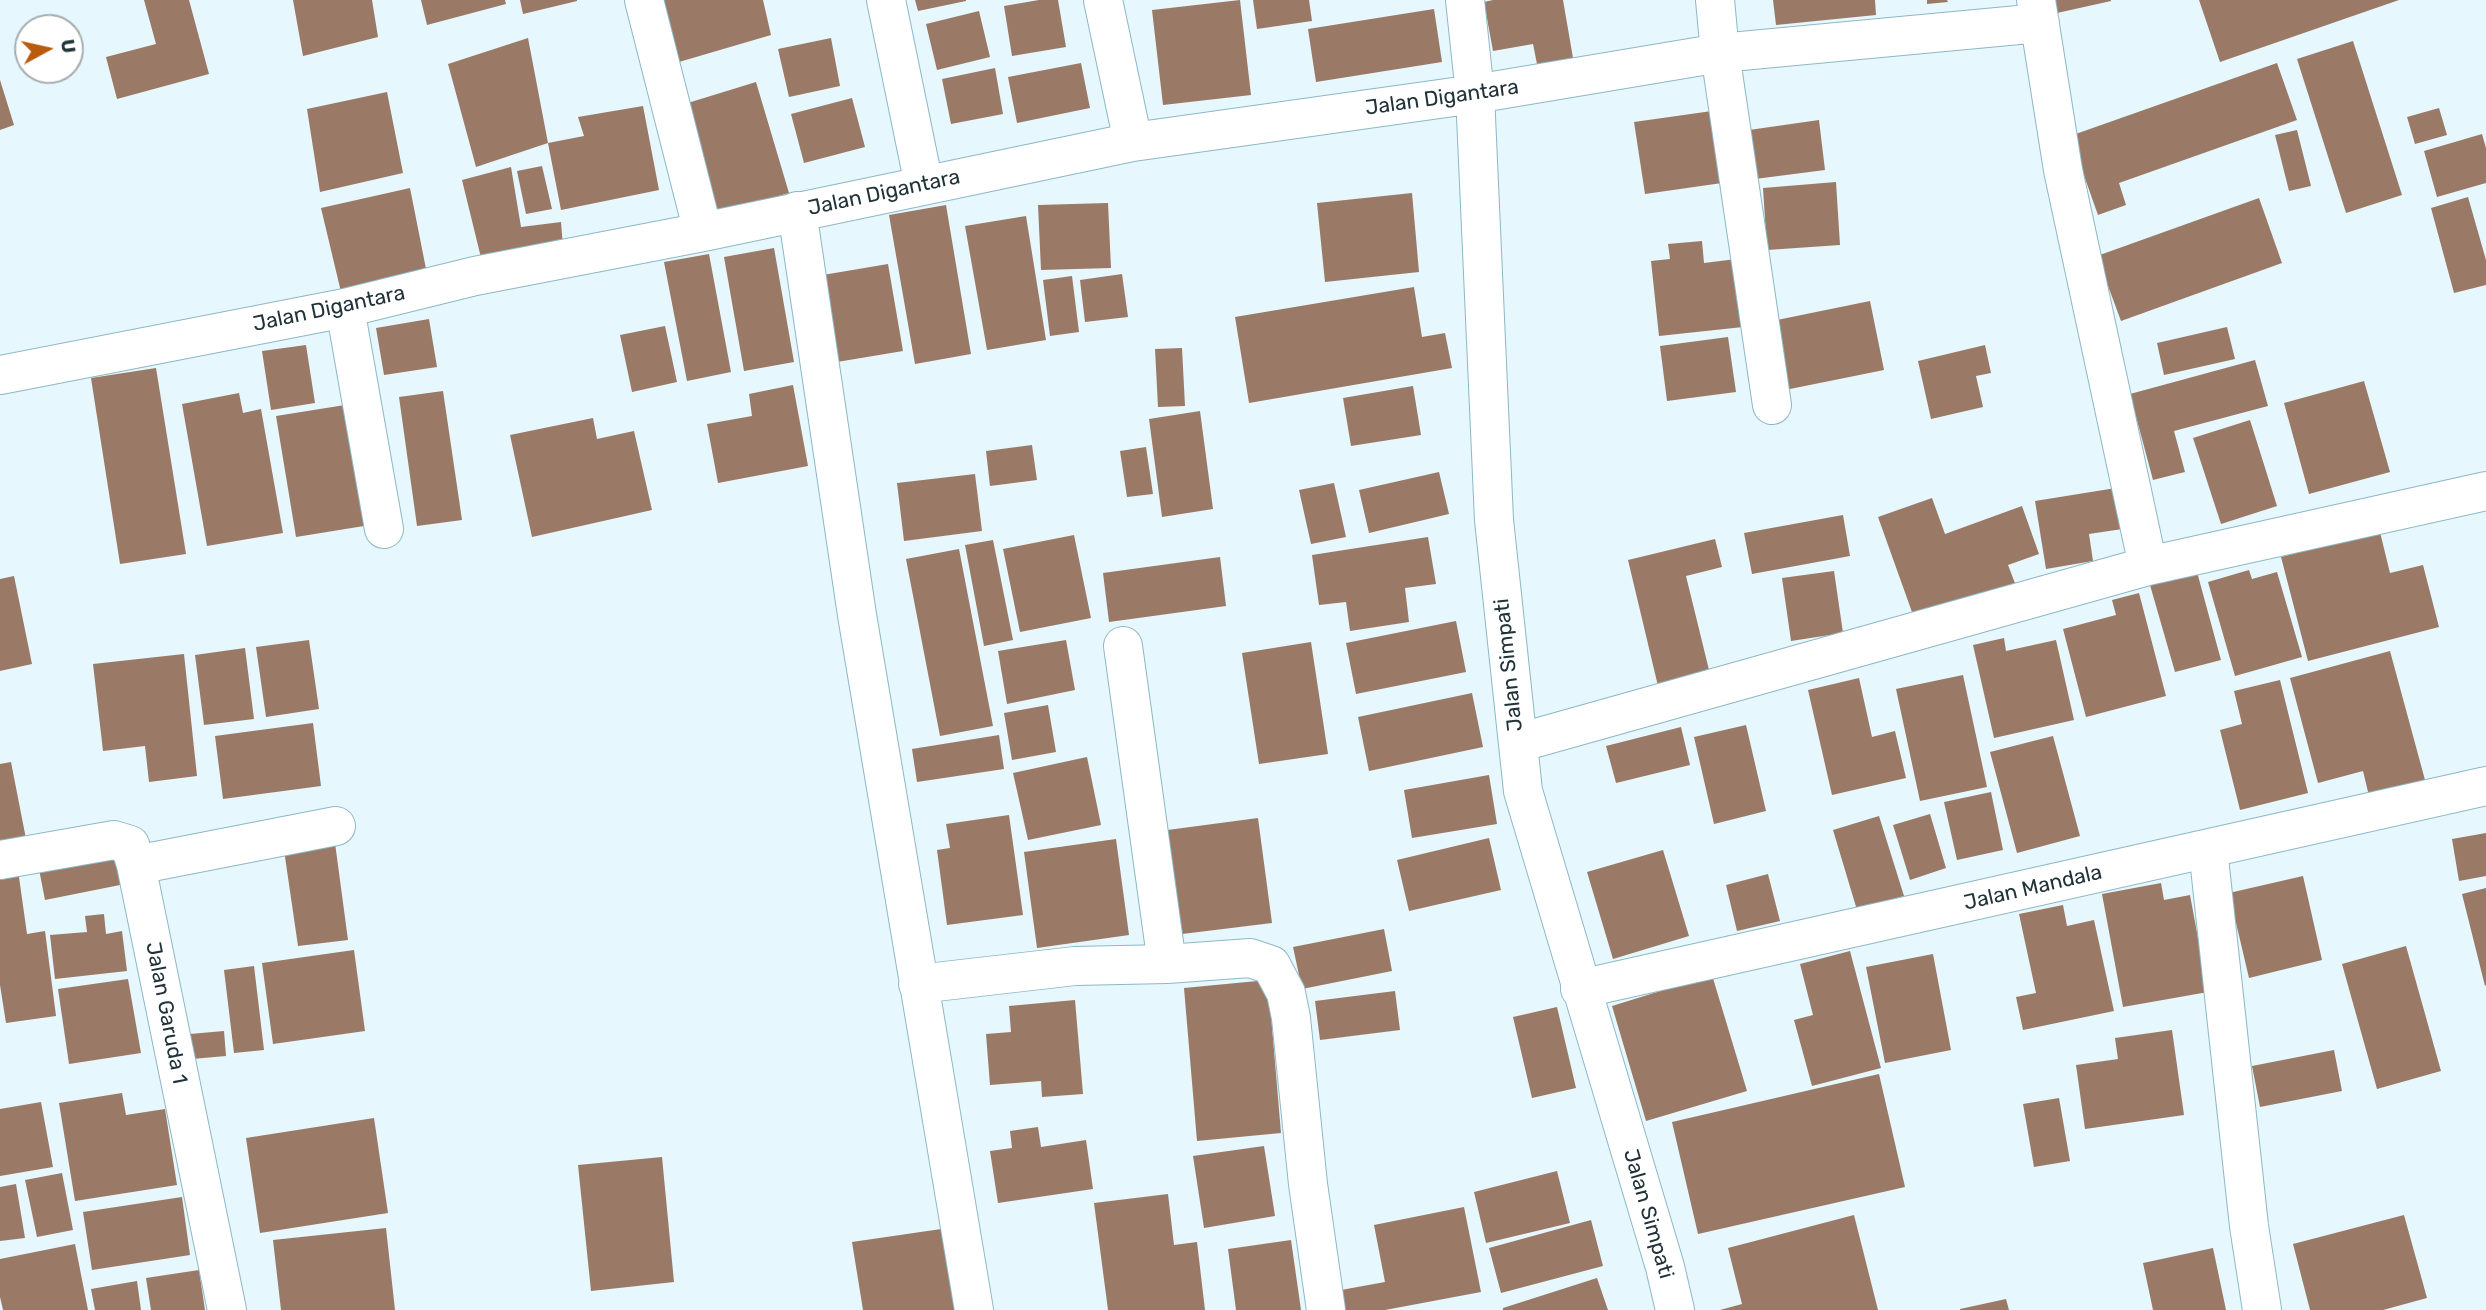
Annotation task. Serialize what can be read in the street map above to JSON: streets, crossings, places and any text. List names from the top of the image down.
{
  "streets": {
    "street": [
      "Jalan Digantara",
      "Jalan Simpati",
      "Jalan Mandala",
      "Jalan Garuda 1"
    ]
  },
  "crossings": [
    ["Jalan Digantara", "Jalan Simpati"],
    ["Jalan Simpati", "Jalan Mandala"]
  ],
  "north": "right"
}
